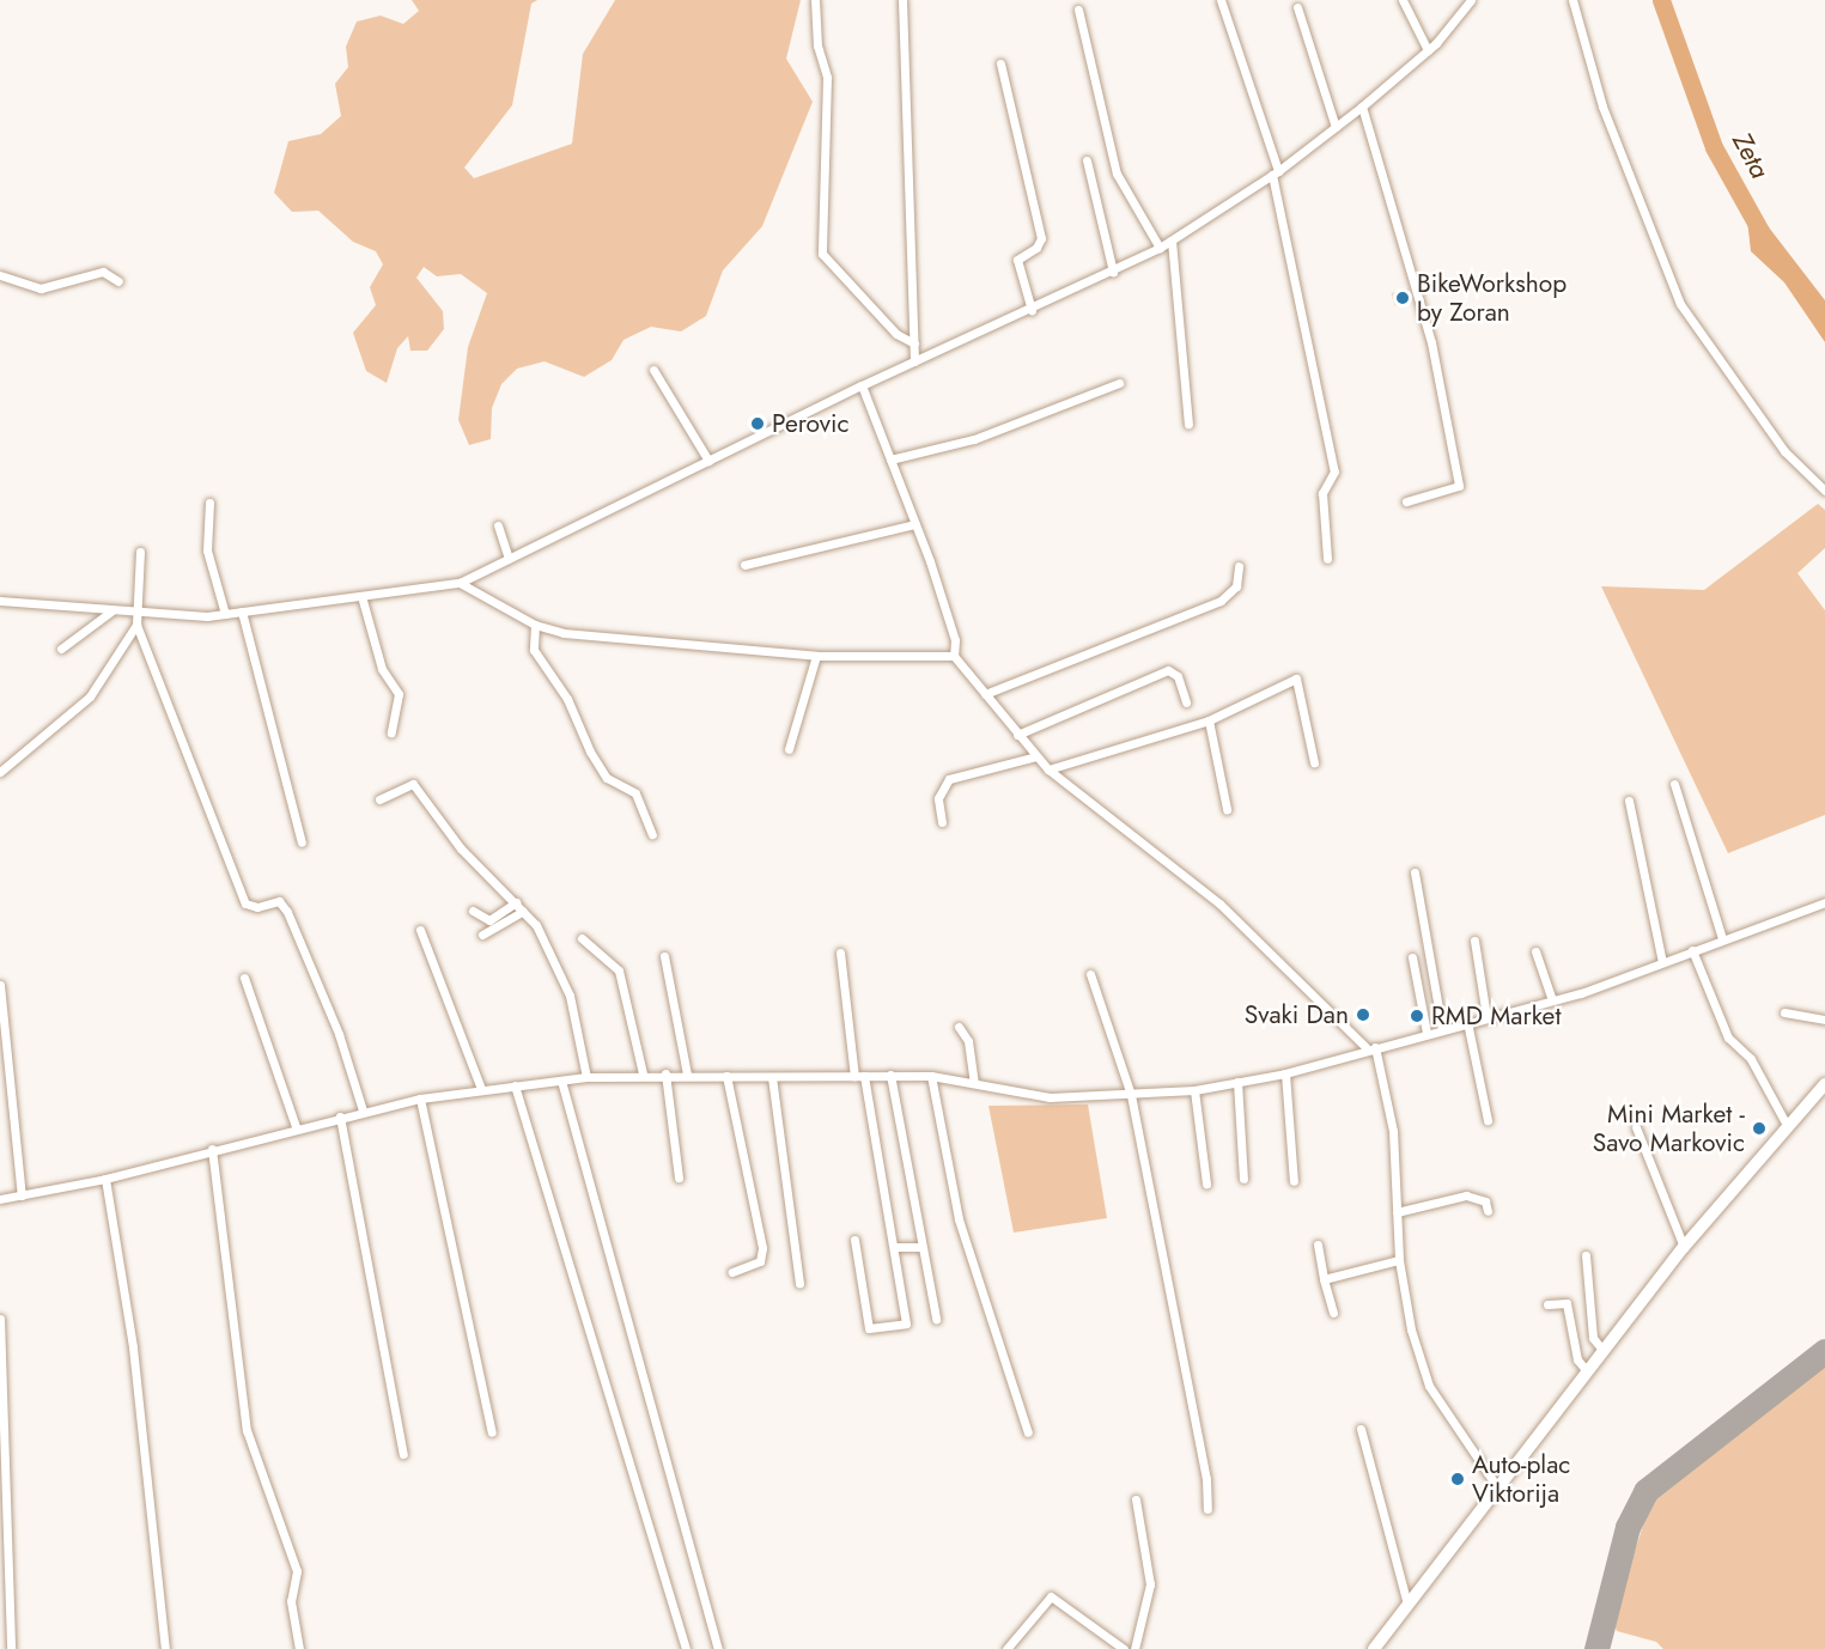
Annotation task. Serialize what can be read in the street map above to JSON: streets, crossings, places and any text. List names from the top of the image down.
{
  "water": ["Zeta"],
  "places": [
    "BikeWorkshop by Zoran",
    "Perovic",
    "Svaki Dan",
    "RMD Market",
    "Mini Market - Savo Markovic",
    "Auto-plac Viktorija"
  ]
}
